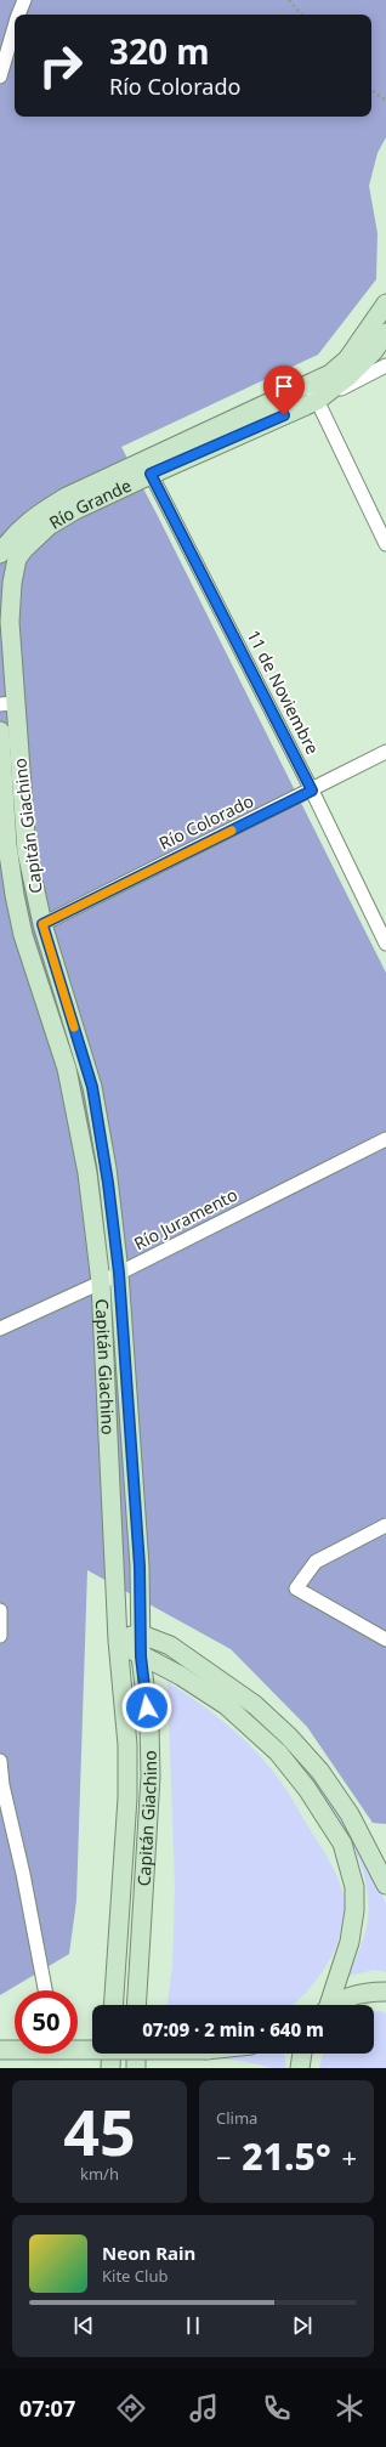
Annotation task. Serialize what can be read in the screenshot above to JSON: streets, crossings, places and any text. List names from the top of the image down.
{
  "streets": {
    "main road": ["Río Grande", "Capitán Giachino"],
    "street": ["11 de Noviembre", "Río Colorado", "Río Juramento"]
  },
  "crossings": [
    ["Río Grande", "11 de Noviembre"],
    ["Río Grande", "Capitán Giachino"],
    ["11 de Noviembre", "Río Colorado"],
    ["Río Colorado", "Capitán Giachino"],
    ["Capitán Giachino", "Río Juramento"]
  ],
  "page": {
    "turn": ["320 m", "Río Colorado"],
    "limit": "50",
    "trip": "07:09 · 2 min · 640 m",
    "tile": [
      ["45", "km/h"],
      "Clima"
    ],
    "heat": ["−", "21.5°", "+"],
    "song": ["Neon Rain", "Kite Club"],
    "tabs": "07:07"
  }
}
